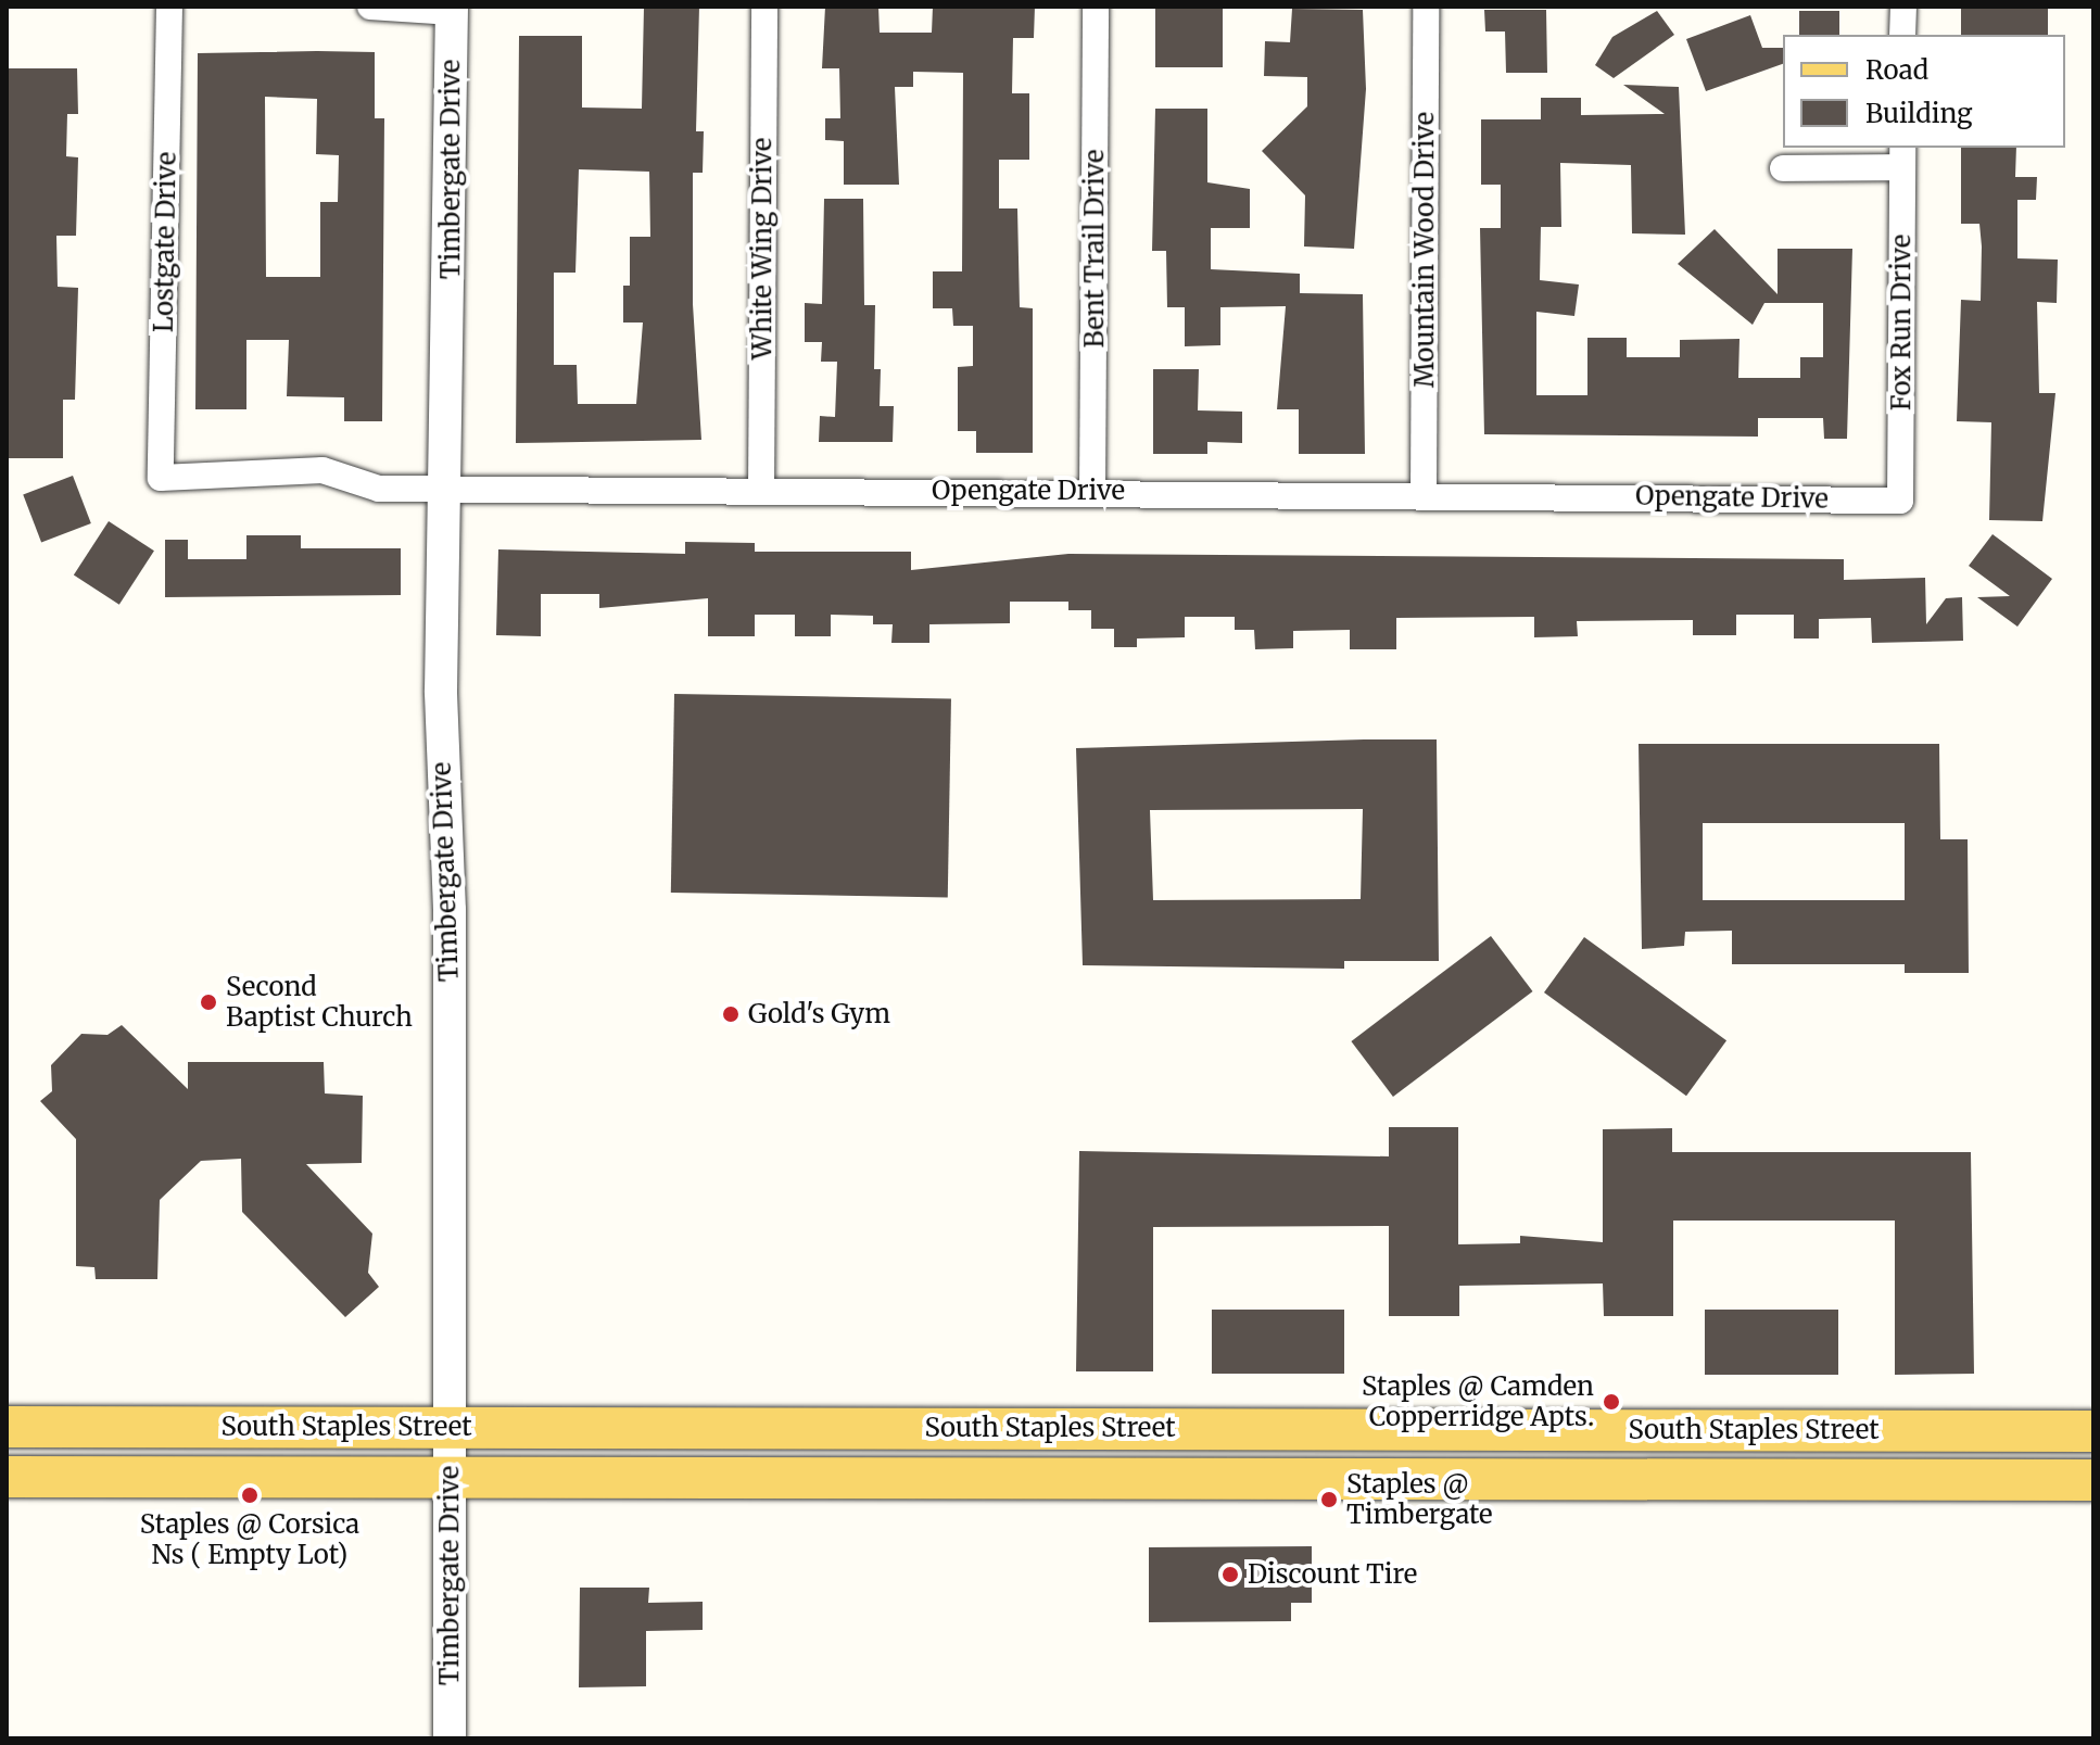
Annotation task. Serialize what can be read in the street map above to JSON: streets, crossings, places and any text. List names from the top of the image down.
{
  "streets": {
    "main road": ["South Staples Street"],
    "street": [
      "Timbergate Drive",
      "Lostgate Drive",
      "White Wing Drive",
      "Bent Trail Drive",
      "Mountain Wood Drive",
      "Fox Run Drive",
      "Opengate Drive"
    ]
  },
  "crossings": [
    ["Timbergate Drive", "Opengate Drive"],
    ["Timbergate Drive", "South Staples Street"],
    ["Lostgate Drive", "Opengate Drive"],
    ["White Wing Drive", "Opengate Drive"],
    ["Bent Trail Drive", "Opengate Drive"],
    ["Mountain Wood Drive", "Opengate Drive"],
    ["Fox Run Drive", "Opengate Drive"]
  ],
  "places": [
    "Second Baptist Church",
    "Gold's Gym",
    "Staples @ Camden Copperridge Apts.",
    "Staples @ Corsica Ns ( Empty Lot)",
    "Staples @ Timbergate",
    "Discount Tire"
  ],
  "legend": ["Road", "Building"]
}
